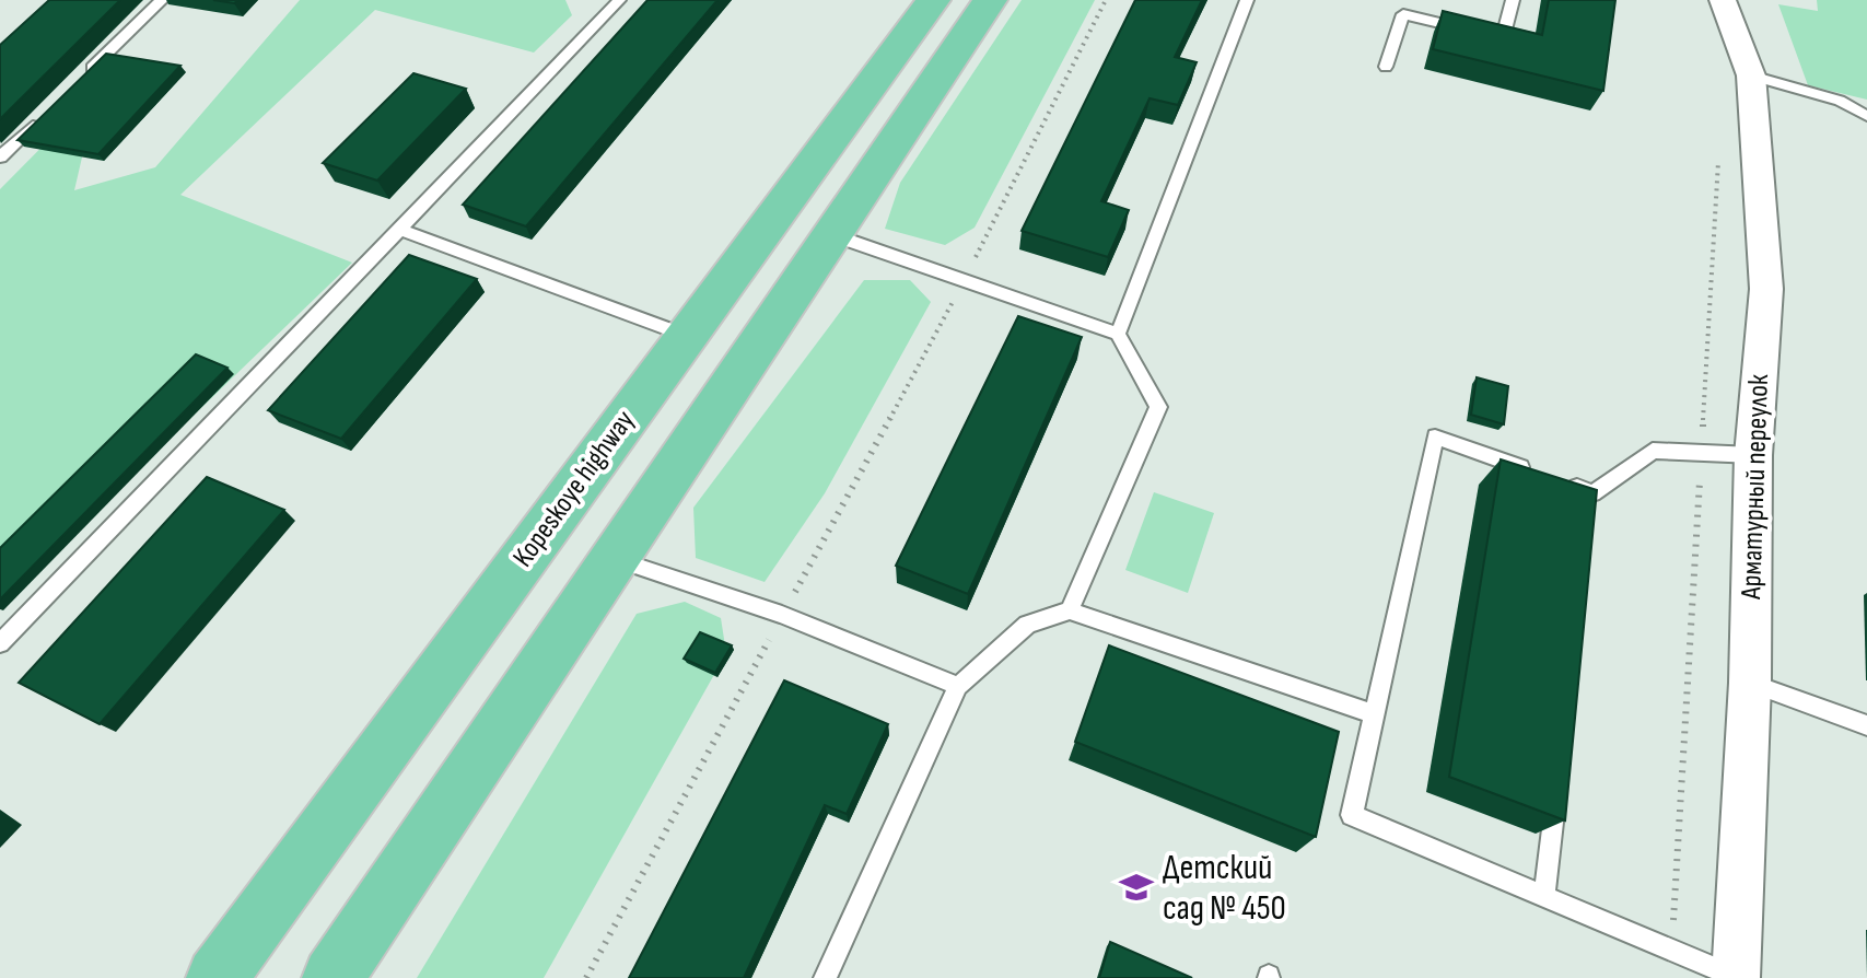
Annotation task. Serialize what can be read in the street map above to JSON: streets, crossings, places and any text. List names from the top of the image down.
{
  "streets": {
    "main road": ["Kopeskoye highway"],
    "street": ["Арматурный переулок"]
  },
  "places": {
    "school or university": ["Детский сад № 450"]
  }
}
